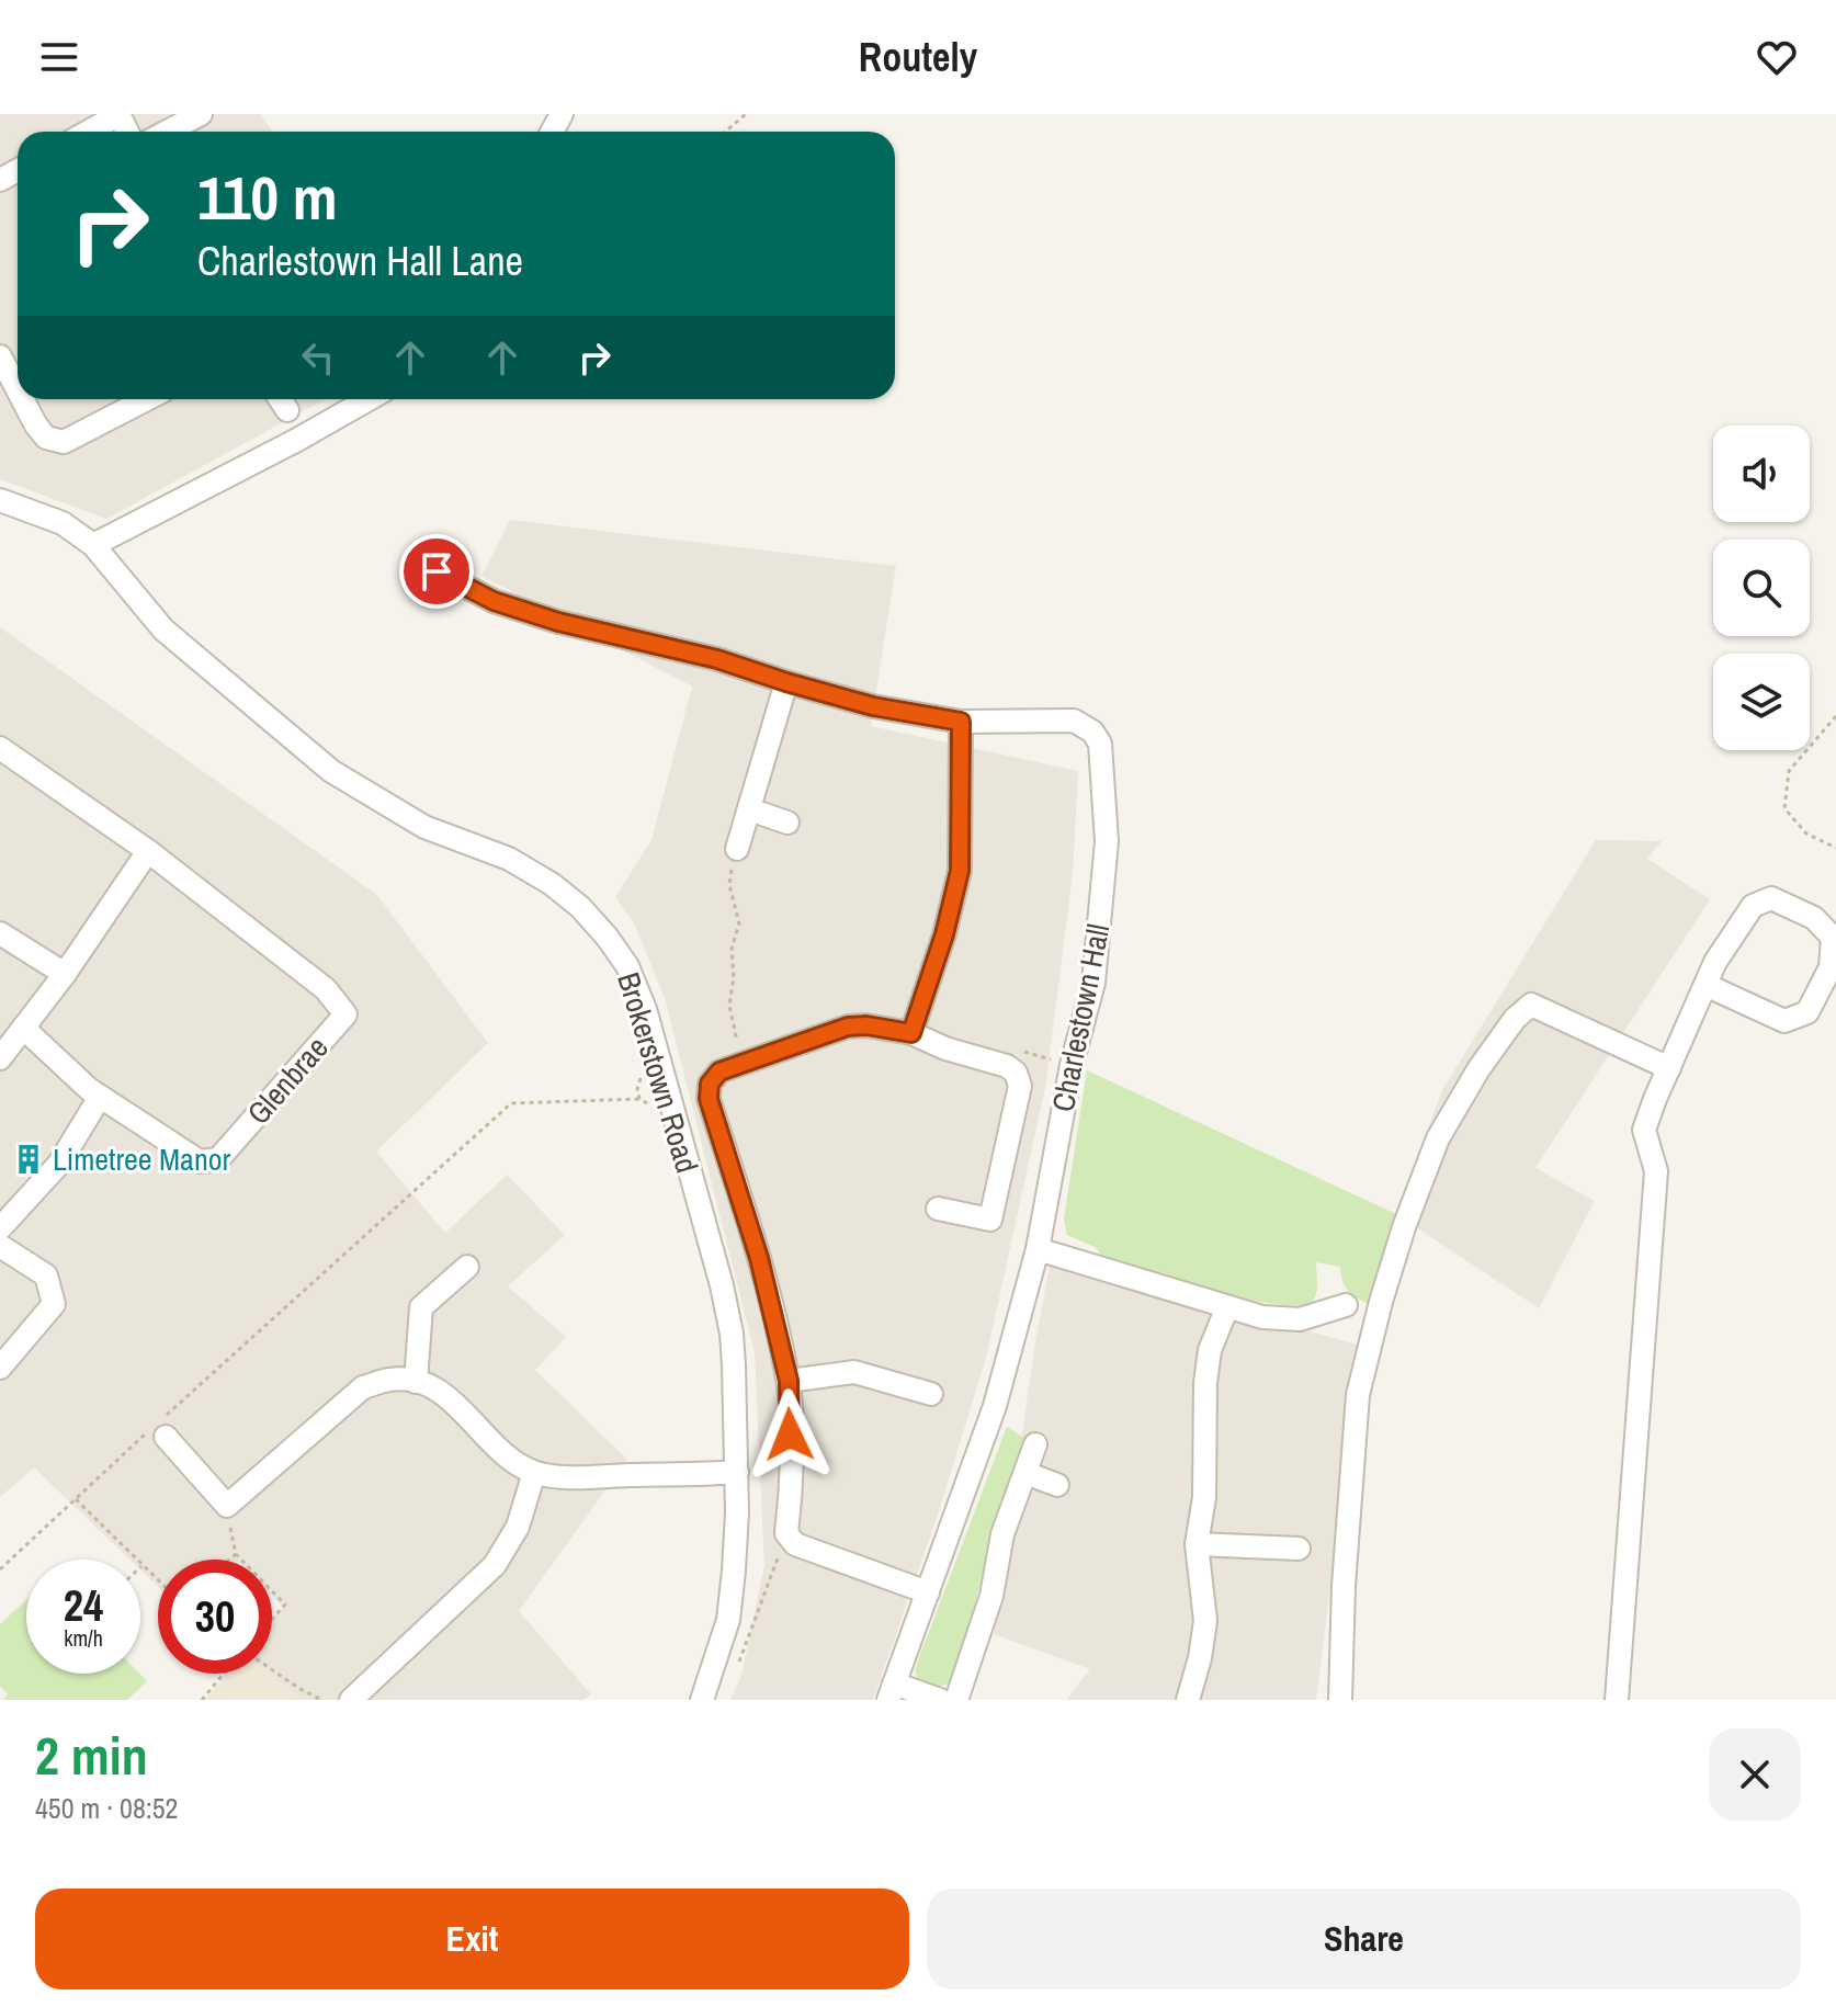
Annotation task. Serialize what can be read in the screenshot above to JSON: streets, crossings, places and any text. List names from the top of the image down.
{
  "streets": {
    "street": ["Charlestown Hall", "Brokerstown Road", "Glenbrae"]
  },
  "places": {
    "building": ["Limetree Manor"]
  },
  "page": {
    "header": "Routely",
    "turn": ["110 m", "Charlestown Hall Lane"],
    "speed": "24 km/h",
    "limit": "30",
    "heading": ["2 min", "450 m · 08:52"],
    "buttons": ["Exit", "Share"]
  }
}
